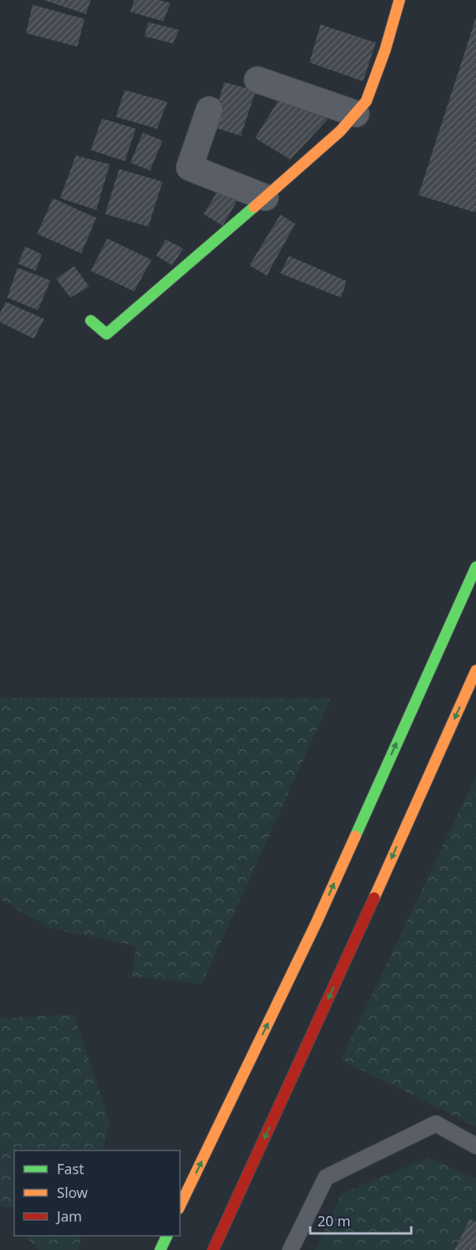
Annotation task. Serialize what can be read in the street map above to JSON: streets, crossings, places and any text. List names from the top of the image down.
{
  "legend": ["Fast", "Slow", "Jam"],
  "scale_bar": "20 m"
}
